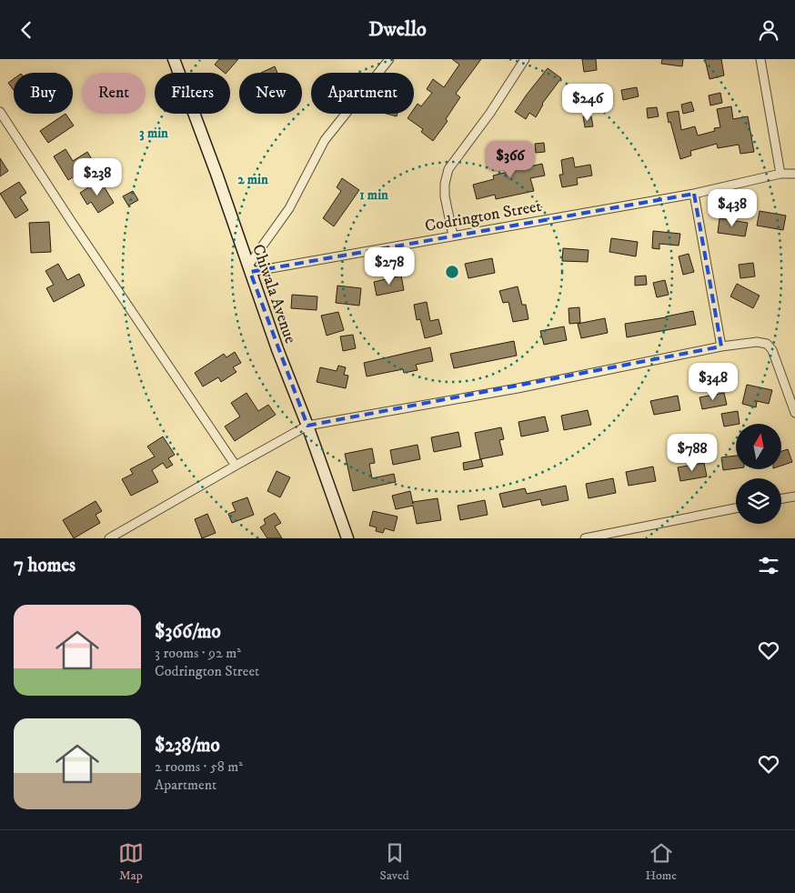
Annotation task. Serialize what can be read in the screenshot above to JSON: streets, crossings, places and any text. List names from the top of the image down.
{
  "streets": {
    "main road": ["Chiwala Avenue"],
    "street": ["Codrington Street"]
  },
  "crossings": [
    ["Codrington Street", "Chiwala Avenue"]
  ],
  "north": "top",
  "page": {
    "header": "Dwello",
    "chip": [
      "Buy",
      "Rent",
      "Filters",
      "New",
      "Apartment"
    ],
    "price": [
      "$246",
      "$366",
      "$238",
      "$438",
      "$278",
      "$348",
      "$788"
    ],
    "heading": "7 homes",
    "list": [
      {
        "name": "$366/mo",
        "note": "3 rooms · 92 m² · Codrington Street"
      },
      {
        "name": "$238/mo",
        "note": "2 rooms · 58 m² · Apartment"
      }
    ],
    "tabs": ["Map", "Saved", "Home"]
  },
  "rings": ["3 min", "2 min", "1 min"]
}
